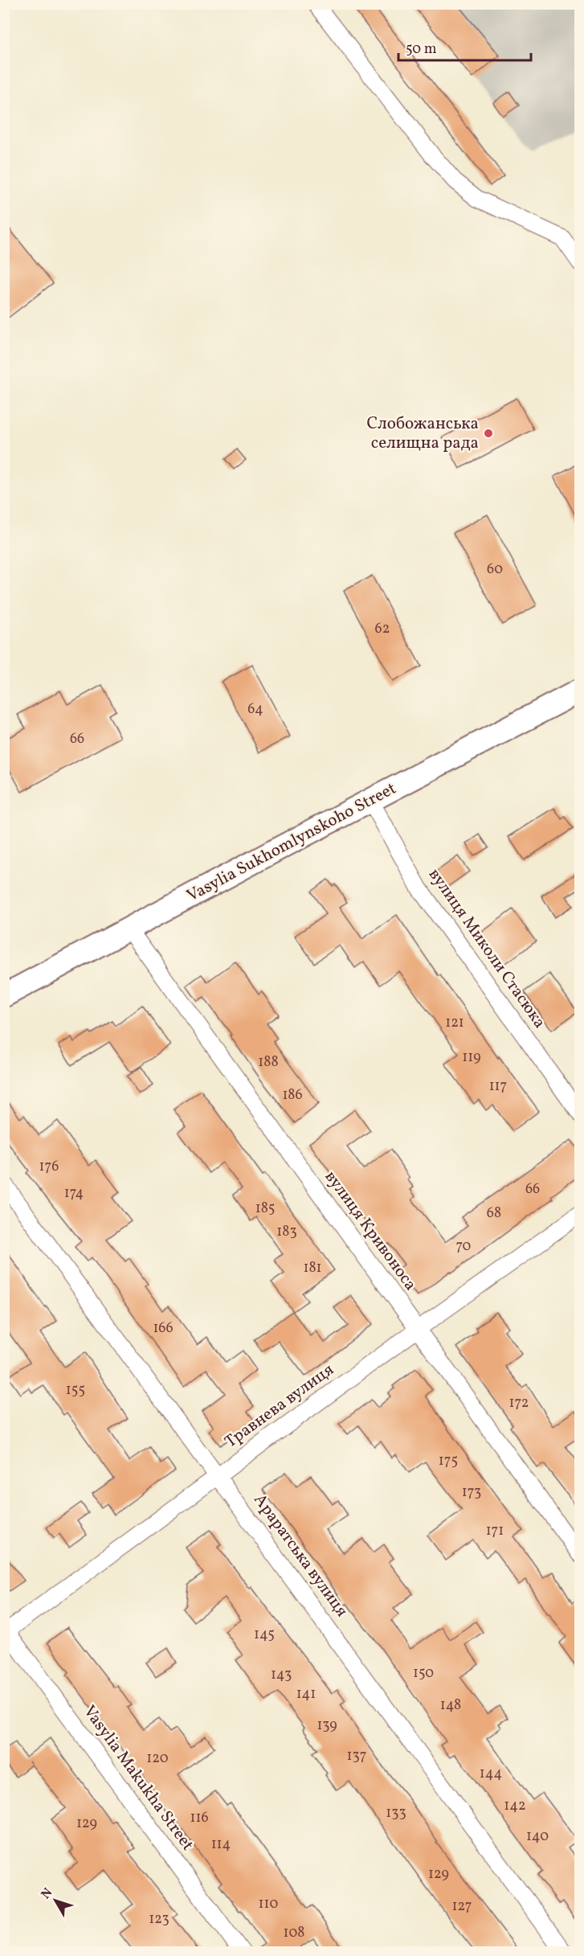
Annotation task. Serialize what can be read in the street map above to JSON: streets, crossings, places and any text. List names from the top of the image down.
{
  "streets": {
    "main road": ["Vasylia Sukhomlynskoho Street"],
    "street": [
      "вулиця Миколи Стасюка",
      "вулиця Кривоноса",
      "Травнева вулиця",
      "Араратська вулиця",
      "Vasylia Makukha Street"
    ]
  },
  "crossings": [
    ["Vasylia Sukhomlynskoho Street", "вулиця Миколи Стасюка"],
    ["Vasylia Sukhomlynskoho Street", "вулиця Кривоноса"],
    ["вулиця Кривоноса", "Травнева вулиця"],
    ["Травнева вулиця", "Араратська вулиця"],
    ["Травнева вулиця", "Vasylia Makukha Street"]
  ],
  "places": ["Слобожанська селищна рада"],
  "house_numbers": [
    "60",
    "62",
    "64",
    "66",
    "121",
    "119",
    "188",
    "117",
    "186",
    "176",
    "66",
    "174",
    "185",
    "68",
    "183",
    "70",
    "181",
    "166",
    "155",
    "172",
    "175",
    "173",
    "171",
    "145",
    "150",
    "143",
    "141",
    "148",
    "139",
    "137",
    "120",
    "144",
    "142",
    "133",
    "116",
    "129",
    "140",
    "114",
    "129",
    "110",
    "127",
    "123",
    "108"
  ],
  "scale_bar": "50 m",
  "north": "top left"
}
